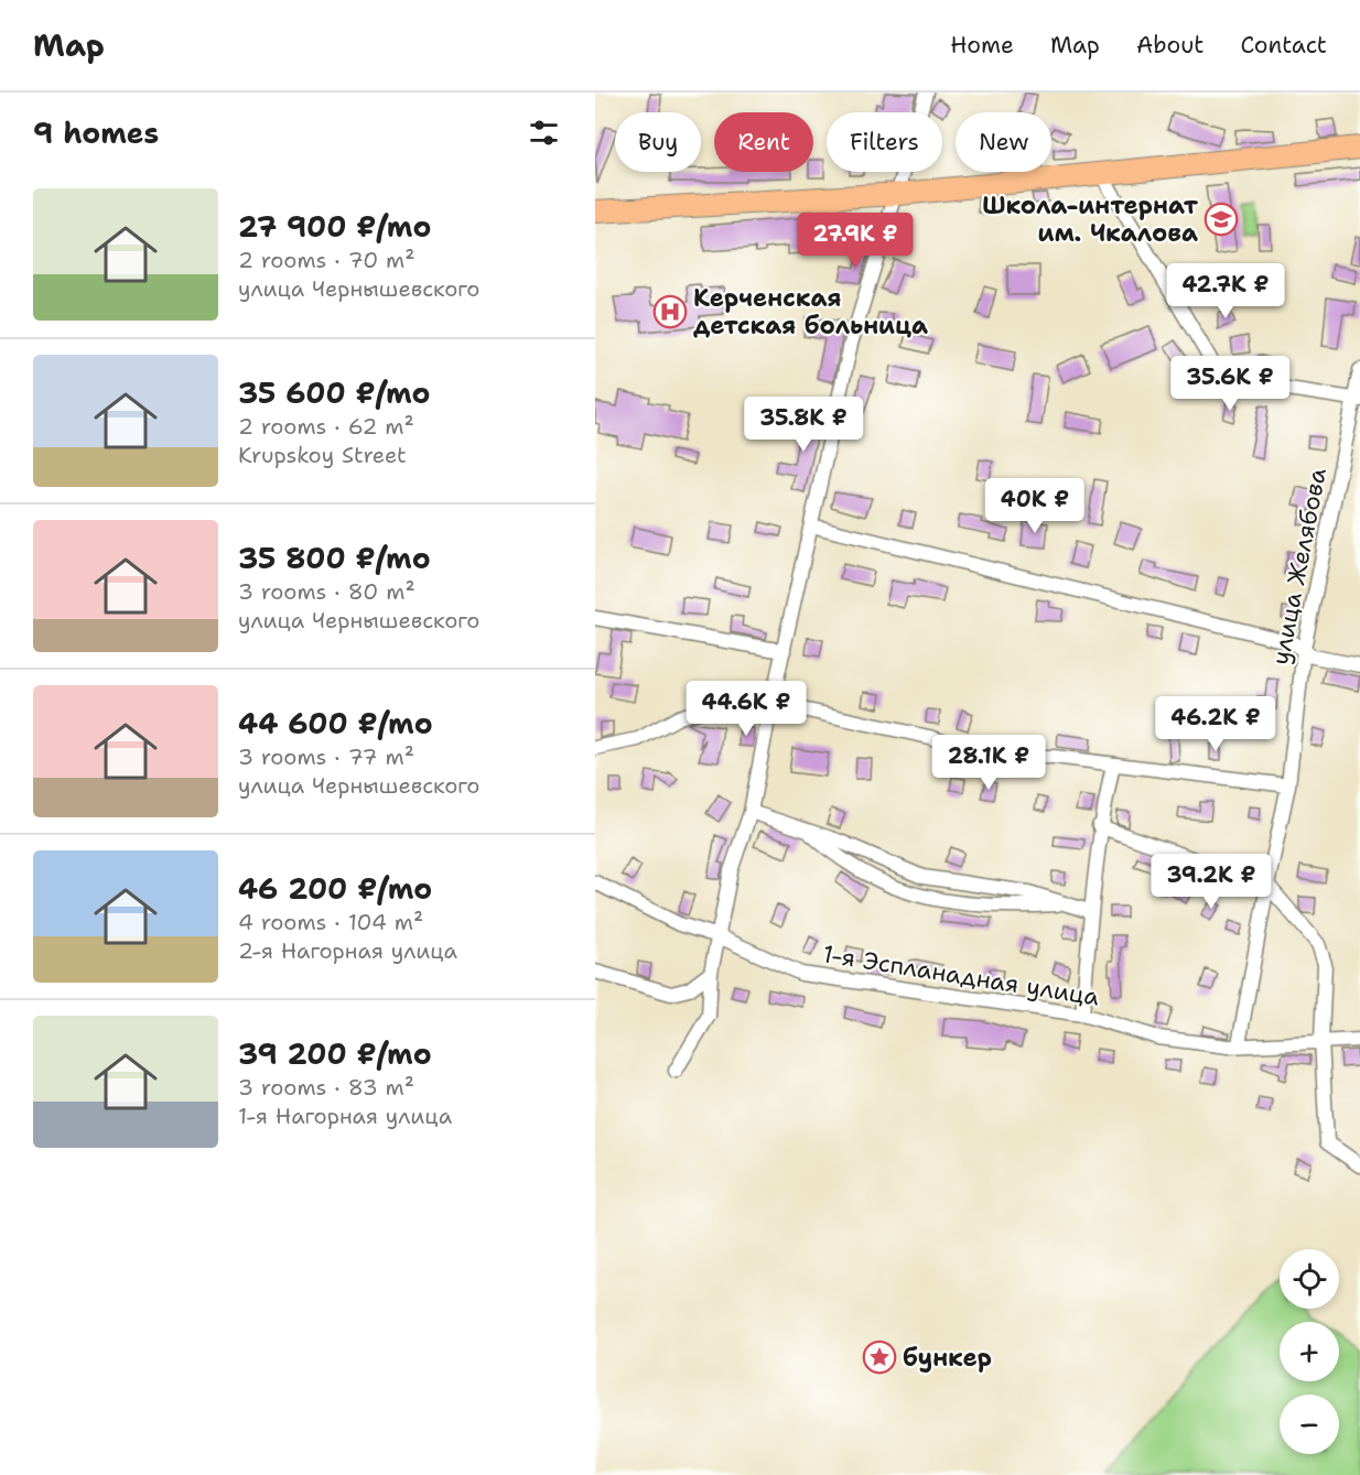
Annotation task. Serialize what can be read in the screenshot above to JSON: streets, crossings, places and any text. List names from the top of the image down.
{
  "streets": {
    "street": ["улица Желябова", "1-я Эспланадная улица"]
  },
  "crossings": [
    ["улица Желябова", "1-я Эспланадная улица"]
  ],
  "places": {
    "school or university": ["Школа-интернат им. Чкалова"],
    "hospital": ["Керченская детская больница"],
    "place": ["бункер"]
  },
  "page": {
    "header": "Map",
    "nav": [
      "Home",
      "Map",
      "About",
      "Contact"
    ],
    "heading": "9 homes",
    "chip": [
      "Buy",
      "Rent",
      "Filters",
      "New"
    ],
    "list": [
      {
        "name": "27 900 ₽/mo",
        "note": "2 rooms · 70 m² · улица Чернышевского"
      },
      {
        "name": "35 600 ₽/mo",
        "note": "2 rooms · 62 m² · Krupskoy Street"
      },
      {
        "name": "35 800 ₽/mo",
        "note": "3 rooms · 80 m² · улица Чернышевского"
      },
      {
        "name": "44 600 ₽/mo",
        "note": "3 rooms · 77 m² · улица Чернышевского"
      },
      {
        "name": "46 200 ₽/mo",
        "note": "4 rooms · 104 m² · 2-я Нагорная улица"
      },
      {
        "name": "39 200 ₽/mo",
        "note": "3 rooms · 83 m² · 1-я Нагорная улица"
      }
    ],
    "price": [
      "27.9K ₽",
      "42.7K ₽",
      "35.6K ₽",
      "35.8K ₽",
      "40K ₽",
      "44.6K ₽",
      "46.2K ₽",
      "28.1K ₽",
      "39.2K ₽"
    ],
    "map_buttons": ["+", "−"]
  }
}
